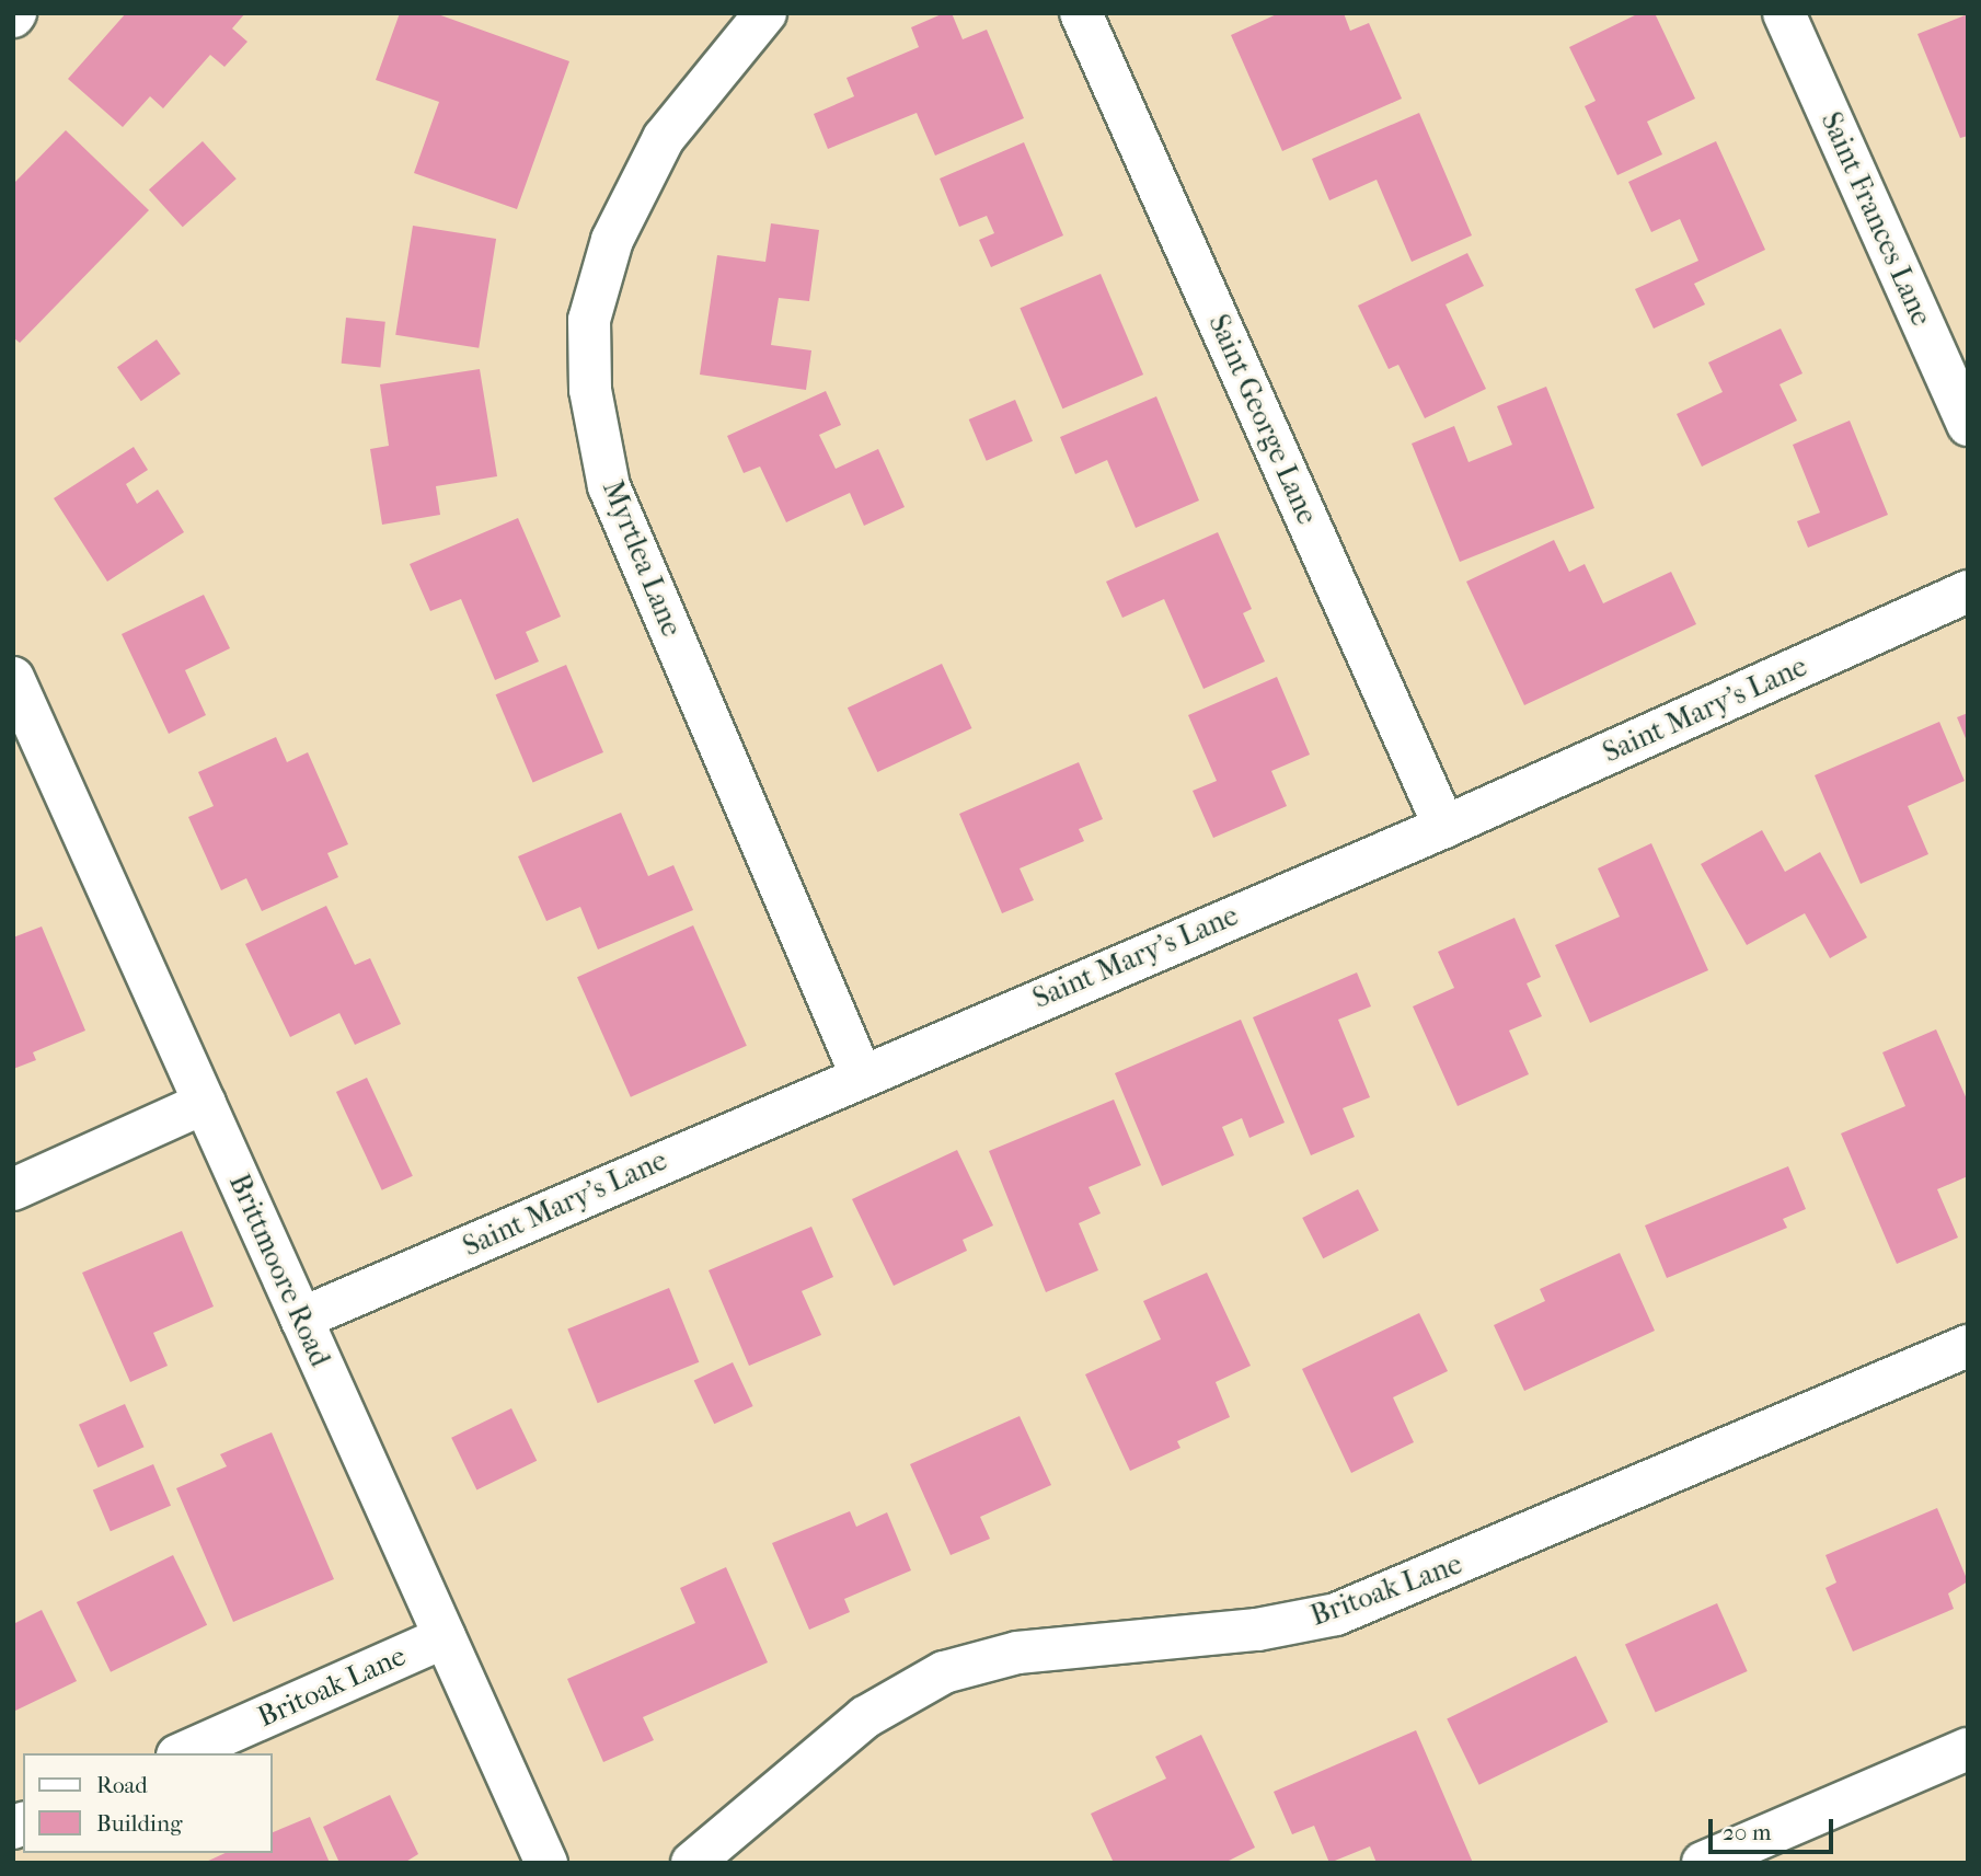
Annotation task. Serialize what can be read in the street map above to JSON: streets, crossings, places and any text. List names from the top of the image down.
{
  "streets": {
    "street": [
      "Saint Frances Lane",
      "Saint George Lane",
      "Myrtlea Lane",
      "Saint Mary's Lane",
      "Brittmoore Road",
      "Britoak Lane"
    ]
  },
  "crossings": [
    ["Saint George Lane", "Saint Mary's Lane"],
    ["Myrtlea Lane", "Saint Mary's Lane"],
    ["Saint Mary's Lane", "Brittmoore Road"],
    ["Brittmoore Road", "Britoak Lane"]
  ],
  "legend": ["Road", "Building"],
  "scale_bar": "20 m"
}
